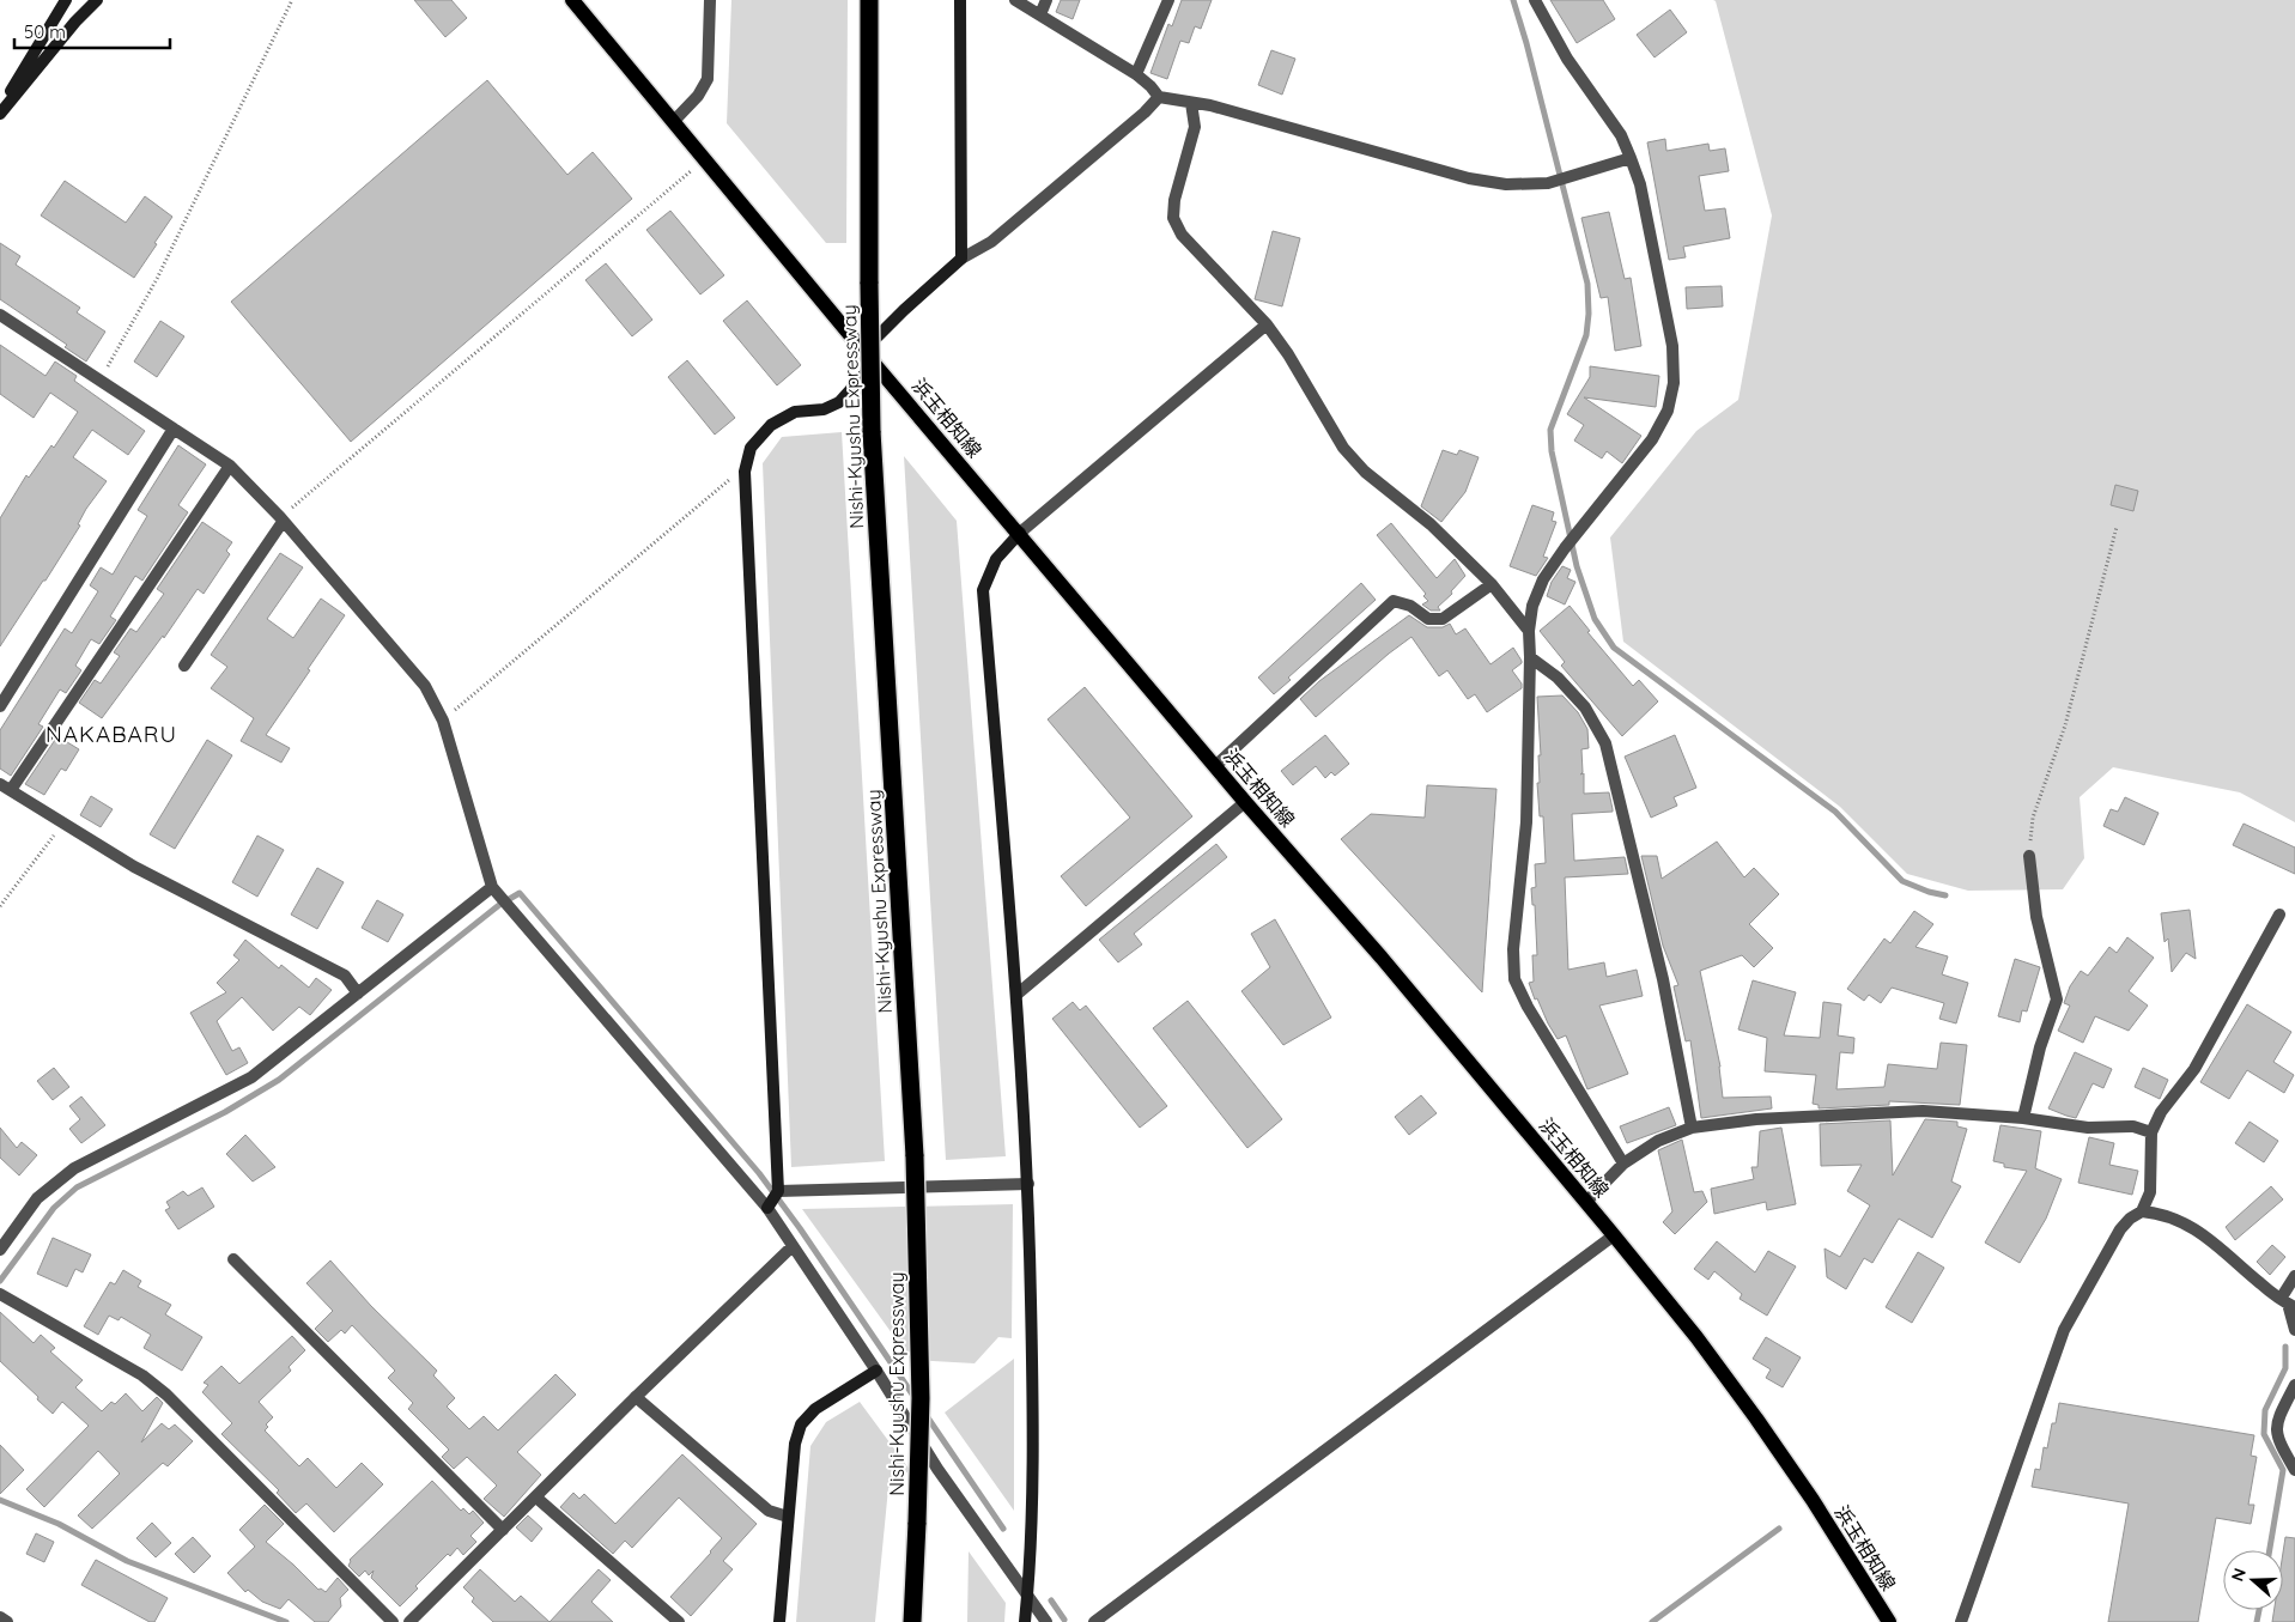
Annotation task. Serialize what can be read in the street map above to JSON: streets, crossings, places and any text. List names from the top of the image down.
{
  "streets": {
    "highway": ["Nishi-Kyushu Expressway"],
    "main road": ["浜玉相知線"]
  },
  "districts": ["NAKABARU"],
  "scale_bar": "50 m",
  "north": "left"
}
